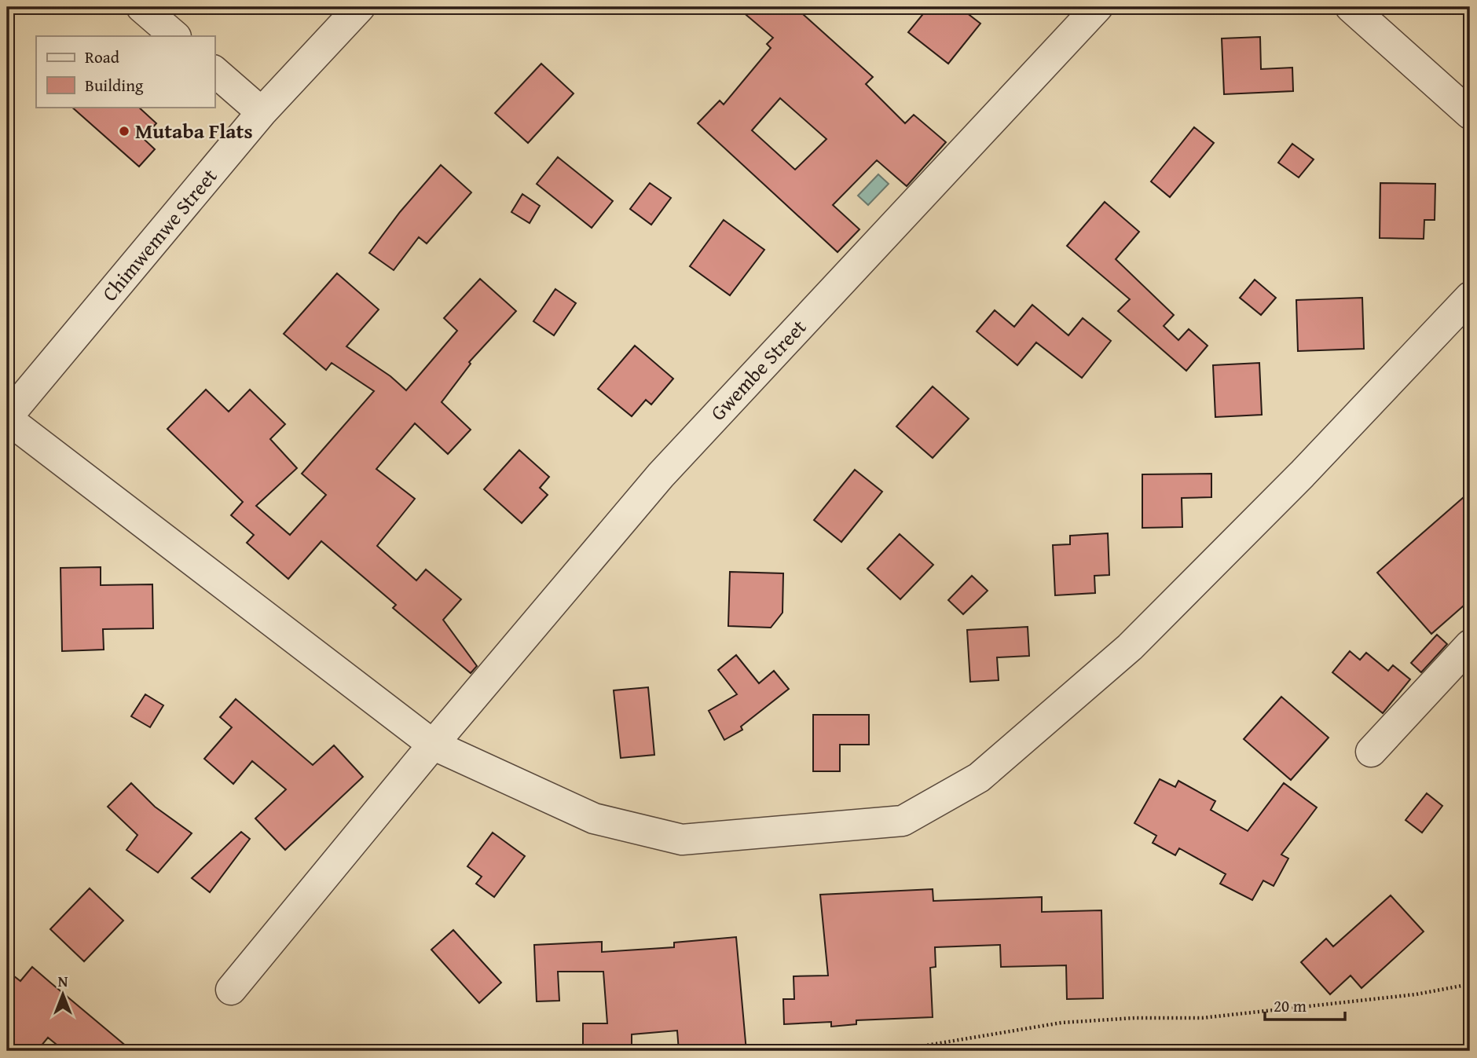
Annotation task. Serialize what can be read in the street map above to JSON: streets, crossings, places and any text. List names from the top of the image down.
{
  "streets": {
    "street": ["Chimwemwe Street", "Gwembe Street"]
  },
  "places": ["Mutaba Flats"],
  "legend": ["Road", "Building"],
  "scale_bar": "20 m",
  "north": "top"
}
